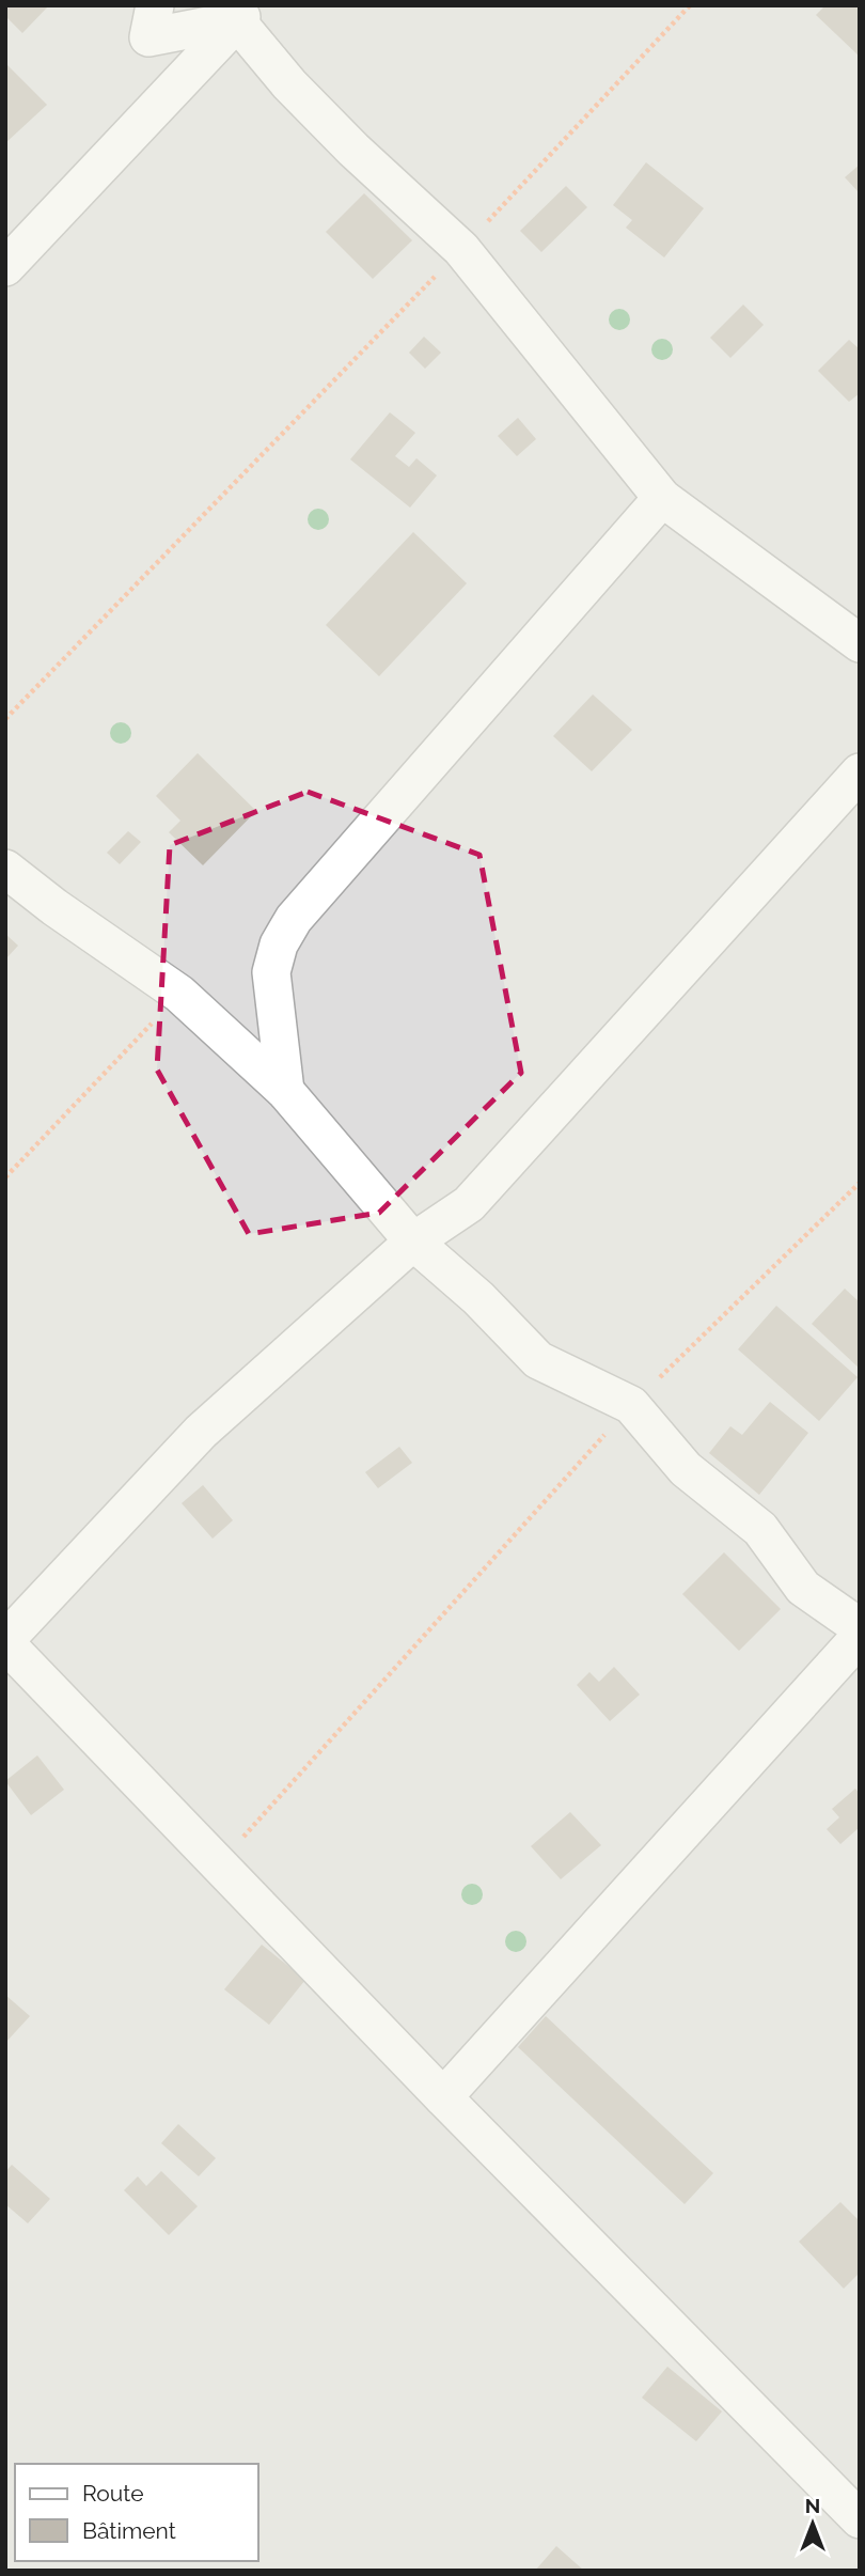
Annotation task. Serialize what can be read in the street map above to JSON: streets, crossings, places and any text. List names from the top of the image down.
{
  "legend": ["Route", "Bâtiment"],
  "north": "top"
}
